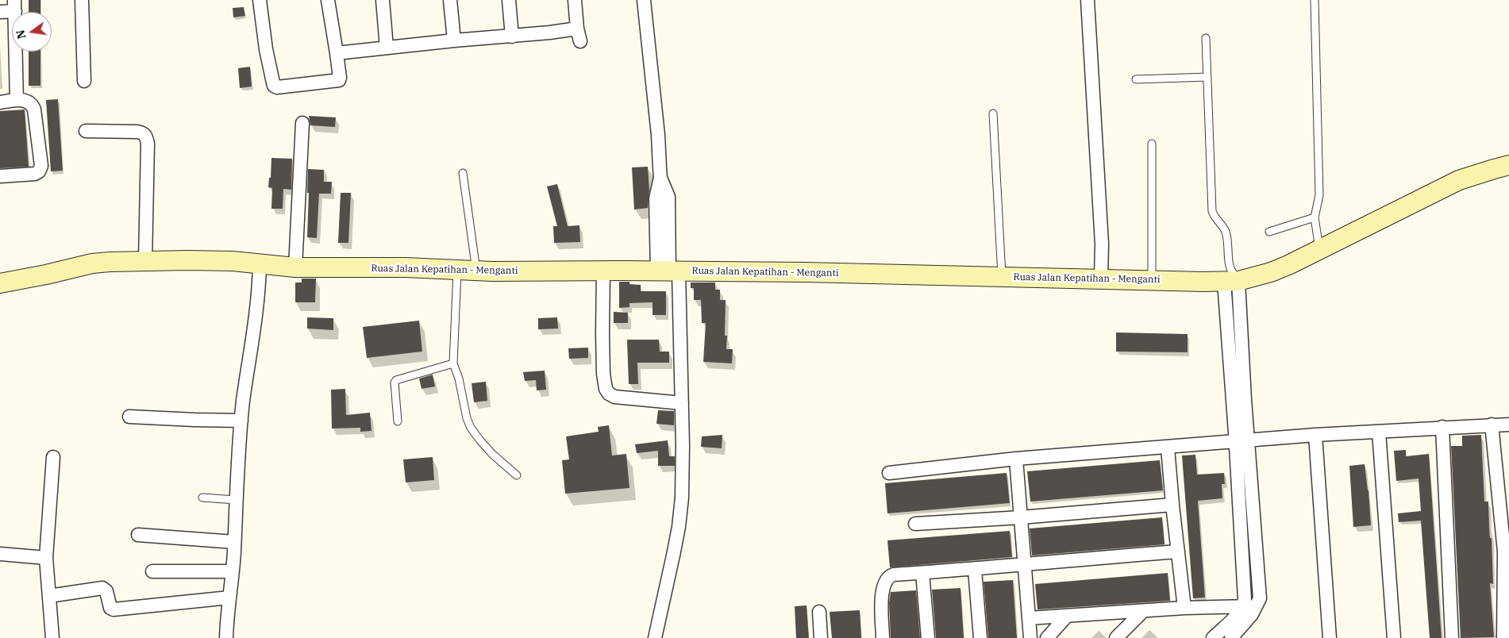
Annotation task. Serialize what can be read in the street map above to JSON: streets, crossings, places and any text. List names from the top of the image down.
{
  "streets": {
    "main road": ["Ruas Jalan Kepatihan - Menganti"]
  },
  "north": "left"
}
